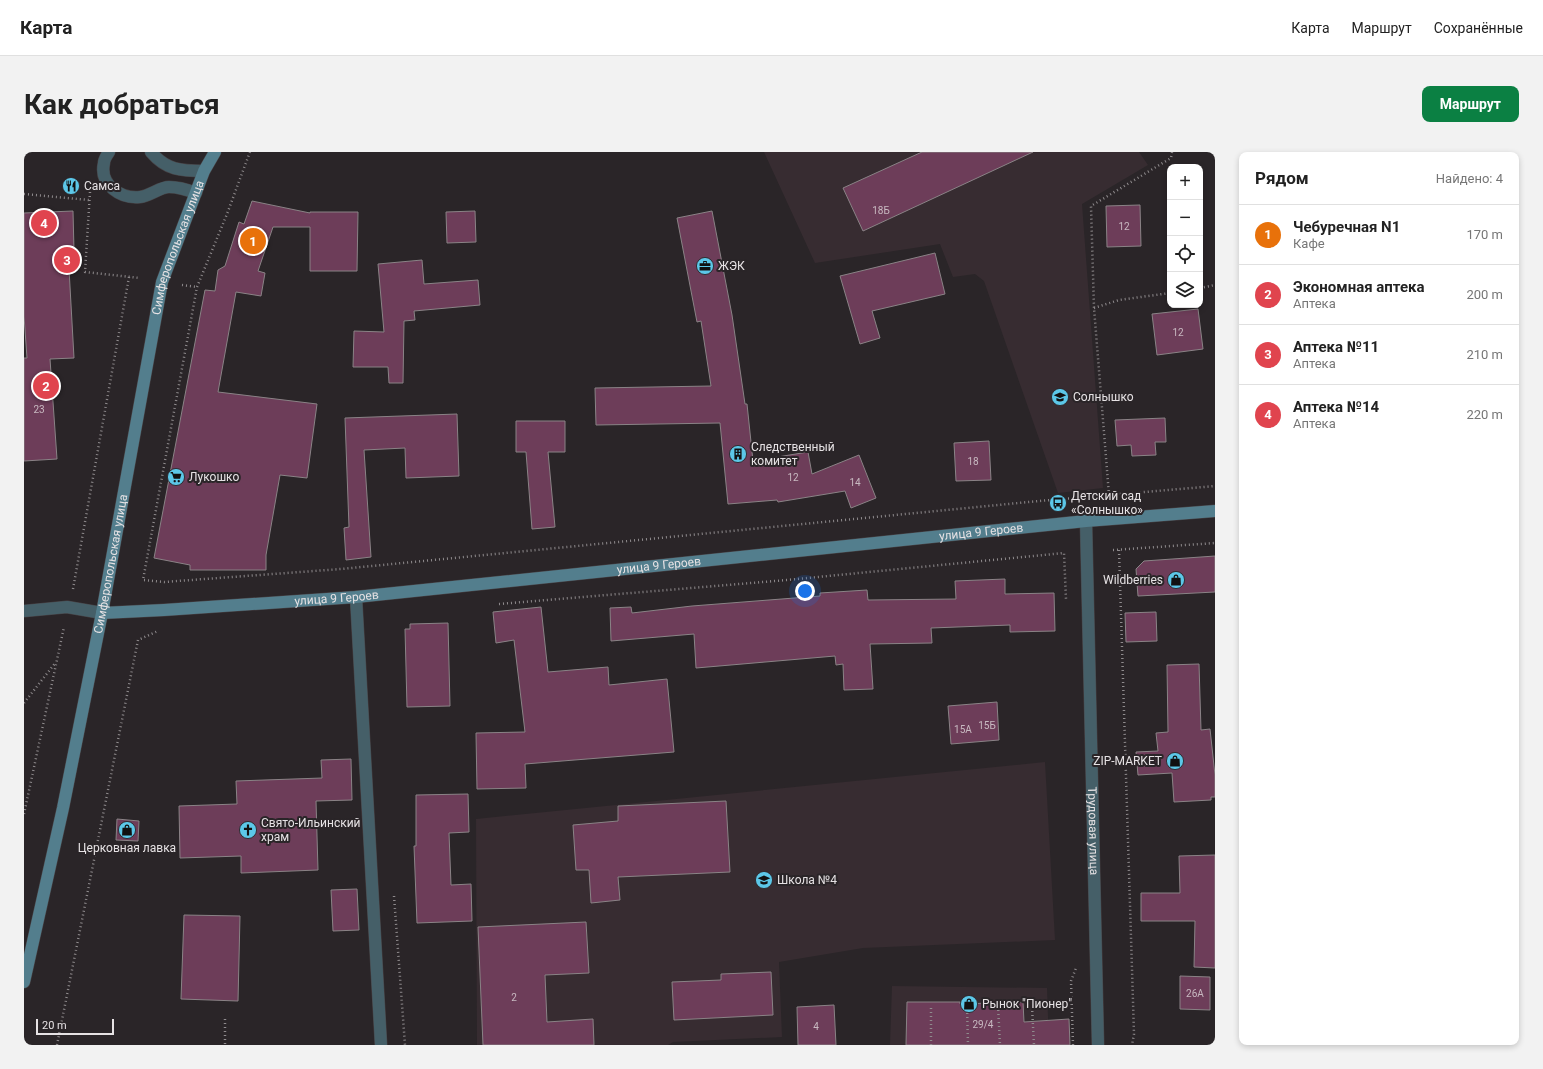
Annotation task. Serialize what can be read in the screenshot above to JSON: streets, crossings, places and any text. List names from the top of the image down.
{
  "streets": {
    "street": ["Симферопольская улица", "улица 9 Героев", "Трудовая улица"]
  },
  "crossings": [
    ["Симферопольская улица", "улица 9 Героев"],
    ["улица 9 Героев", "Трудовая улица"]
  ],
  "places": {
    "restaurant": ["Самса"],
    "office": ["ЖЭК"],
    "school or university": ["Солнышко", "Школа №4"],
    "building": ["Следственный комитет"],
    "supermarket": ["Лукошко"],
    "bus stop": ["Детский сад «Солнышко»"],
    "shop": [
      "Wildberries",
      "ZIP-MARKET",
      "Церковная лавка",
      "Рынок \"Пионер\""
    ],
    "church": ["Свято-Ильинский храм"]
  },
  "house_numbers": [
    "18Б",
    "12",
    "12",
    "23",
    "18",
    "12",
    "14",
    "15Б",
    "15А",
    "26А",
    "2",
    "29/4",
    "4"
  ],
  "scale_bar": "20 m",
  "page": {
    "header": "Карта",
    "nav": ["Карта", "Маршрут", "Сохранённые"],
    "buttons": "Маршрут",
    "title": "Как добраться",
    "heading": ["Рядом", "Найдено: 4"],
    "map_buttons": ["+", "−"],
    "list": [
      {
        "mark": "1",
        "name": "Чебуречная N1",
        "note": "Кафе",
        "value": "170 m"
      },
      {
        "mark": "2",
        "name": "Экономная аптека",
        "note": "Аптека",
        "value": "200 m"
      },
      {
        "mark": "3",
        "name": "Аптека №11",
        "note": "Аптека",
        "value": "210 m"
      },
      {
        "mark": "4",
        "name": "Аптека №14",
        "note": "Аптека",
        "value": "220 m"
      }
    ],
    "pins": [
      "4",
      "1",
      "3",
      "2"
    ],
    "scale": "20 m"
  }
}
